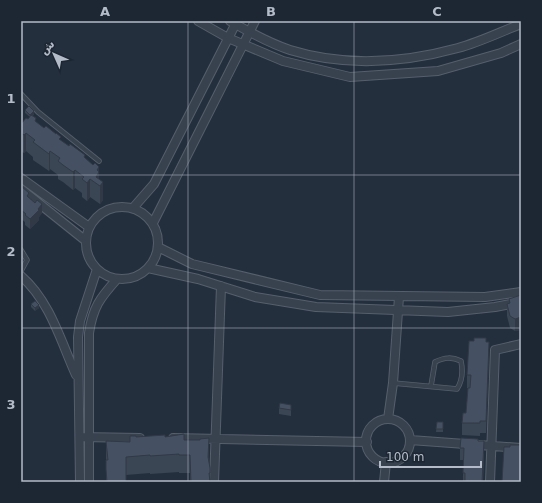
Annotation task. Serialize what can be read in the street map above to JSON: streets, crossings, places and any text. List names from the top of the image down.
{
  "scale_bar": "100 m",
  "north": "top left",
  "grid": {
    "columns": ["A", "B", "C"],
    "rows": ["1", "2", "3"]
  }
}
